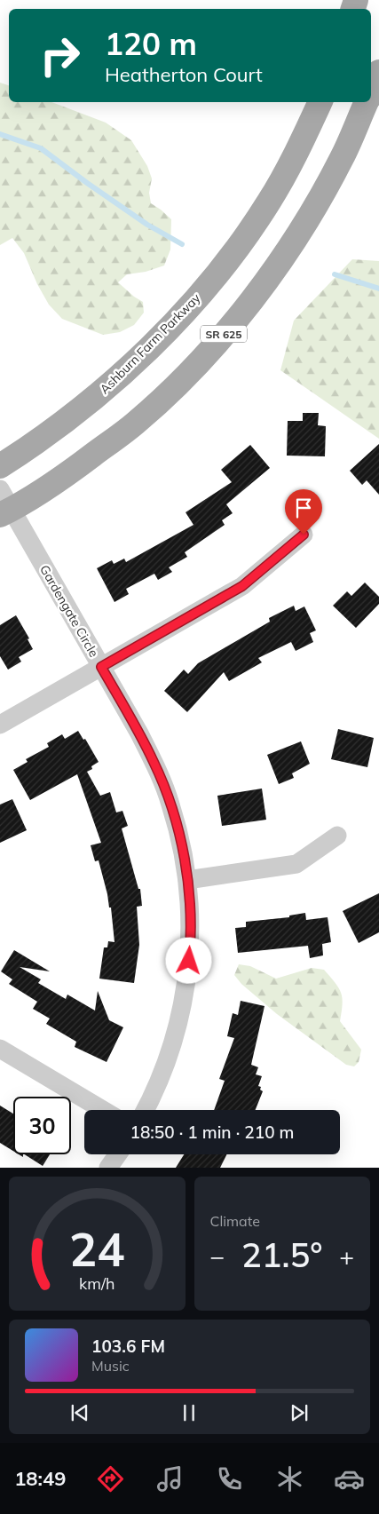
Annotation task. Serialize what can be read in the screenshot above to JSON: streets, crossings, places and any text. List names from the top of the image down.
{
  "streets": {
    "main road": ["SR 625", "Ashburn Farm Parkway"],
    "street": ["Gardengate Circle"]
  },
  "crossings": [
    ["SR 625", "Gardengate Circle"]
  ],
  "page": {
    "turn": ["120 m", "Heatherton Court"],
    "limit": "30",
    "trip": "18:50 · 1 min · 210 m",
    "tile": "Climate",
    "heat": ["−", "21.5°", "+"],
    "song": ["103.6 FM", "Music"],
    "tabs": "18:49",
    "gauge": ["24", "km/h"]
  }
}
